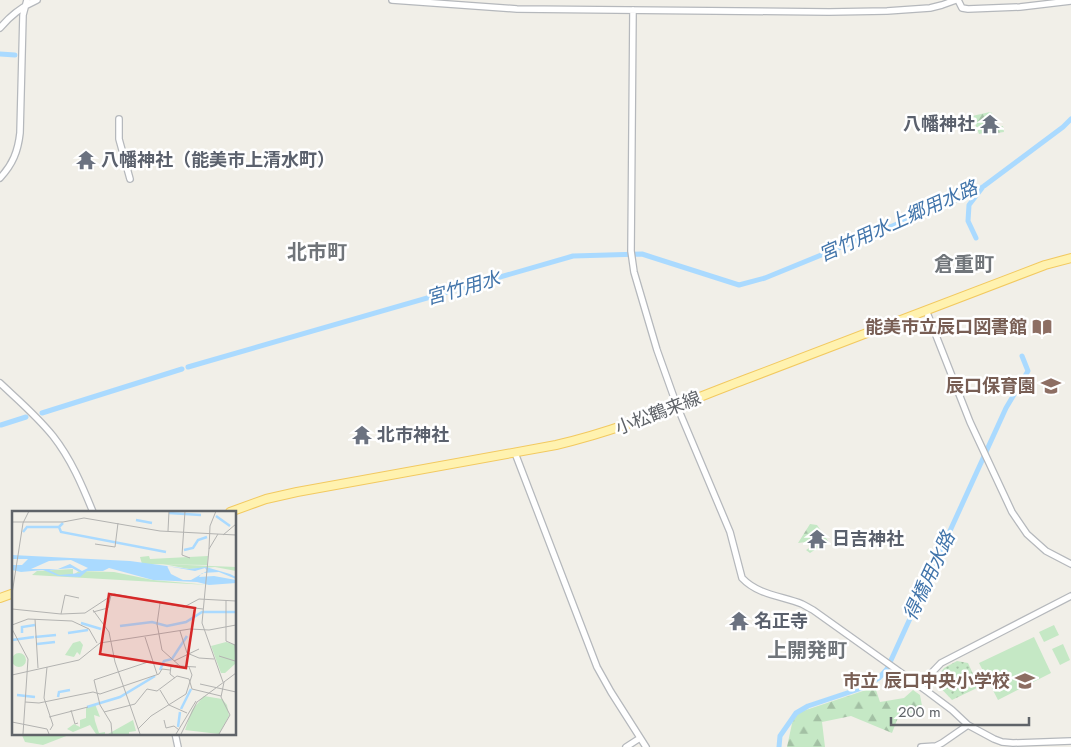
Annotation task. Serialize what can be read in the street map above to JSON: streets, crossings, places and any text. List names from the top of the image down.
{
  "streets": {
    "main road": ["小松鶴来線"]
  },
  "districts": ["北市町", "倉重町", "上開発町"],
  "water": ["宮竹用水上郷用水路", "宮竹用水", "得橋用水路"],
  "places": {
    "temple": [
      "八幡神社",
      "八幡神社（能美市上清水町）",
      "北市神社",
      "日吉神社",
      "名正寺"
    ],
    "library": ["能美市立辰口図書館"],
    "school or university": ["辰口保育園", "市立 辰口中央小学校"]
  },
  "scale_bar": "200 m"
}
